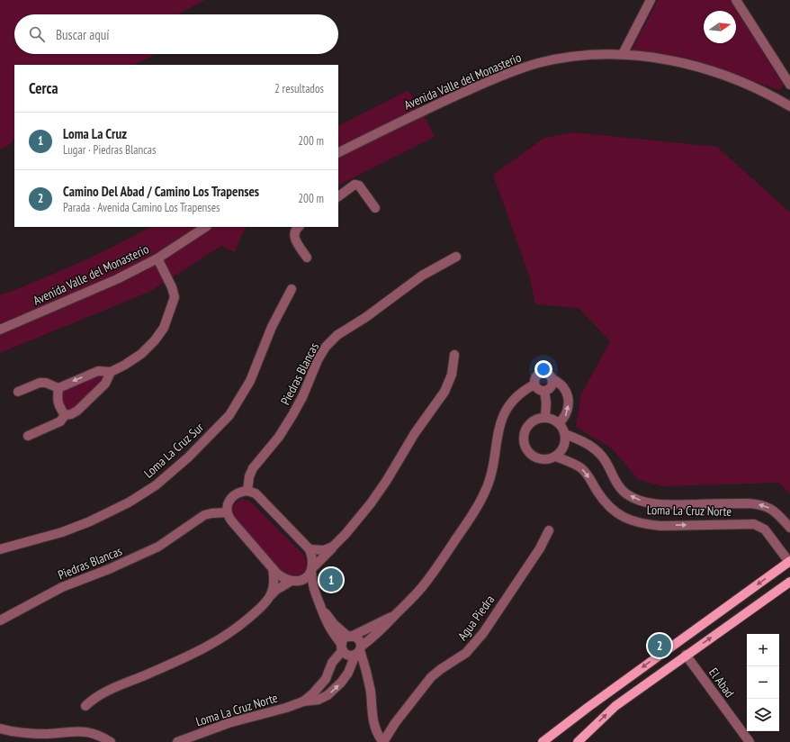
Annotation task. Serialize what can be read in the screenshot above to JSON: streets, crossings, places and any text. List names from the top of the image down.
{
  "streets": {
    "street": [
      "Avenida Valle del Monasterio",
      "Piedras Blancas",
      "Loma La Cruz Sur",
      "Loma La Cruz Norte",
      "Agua Piedra",
      "El Abad"
    ]
  },
  "crossings": [
    ["Loma La Cruz Norte", "Agua Piedra"]
  ],
  "north": "right",
  "page": {
    "search": "Buscar aquí",
    "heading": ["Cerca", "2 resultados"],
    "list": [
      {
        "mark": "1",
        "name": "Loma La Cruz",
        "note": "Lugar · Piedras Blancas",
        "value": "200 m"
      },
      {
        "mark": "2",
        "name": "Camino Del Abad / Camino Los Trapenses",
        "note": "Parada · Avenida Camino Los Trapenses",
        "value": "200 m"
      }
    ],
    "pins": ["1", "2"],
    "map_buttons": ["+", "−"]
  }
}
